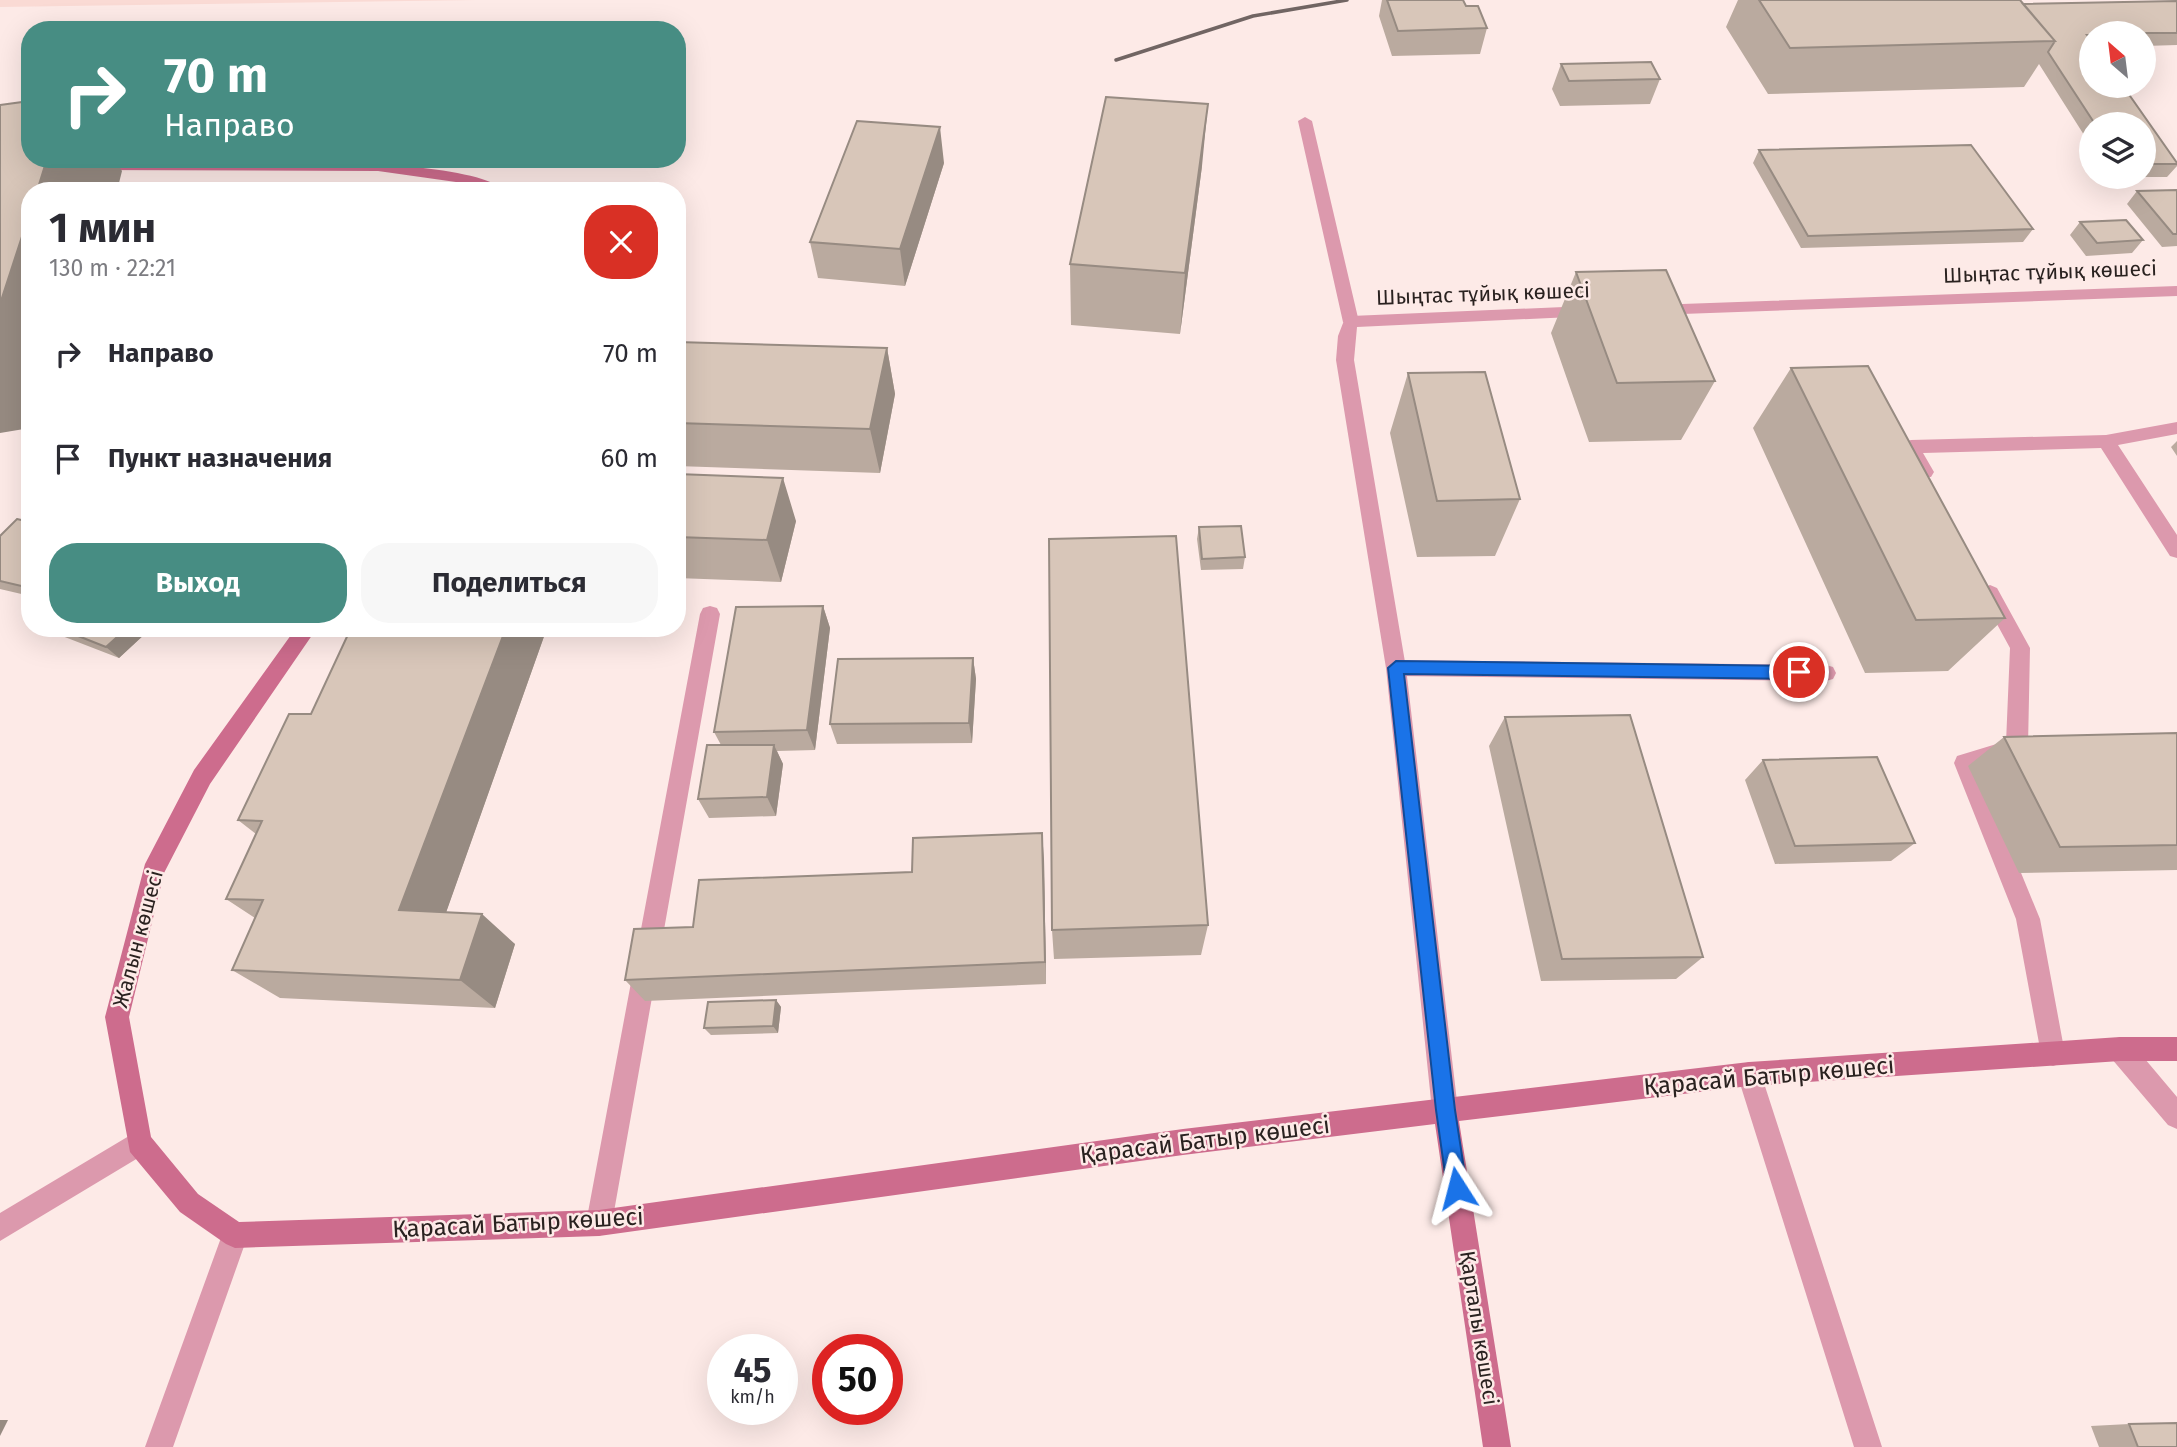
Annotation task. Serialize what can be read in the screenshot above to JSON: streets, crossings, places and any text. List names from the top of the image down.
{
  "streets": {
    "main road": ["Жалын көшесі", "Қарасай Батыр көшесі", "Қарталы көшесі"],
    "street": ["Шыңтас тұйық көшесі"]
  },
  "crossings": [
    ["Шыңтас тұйық көшесі", "Қарталы көшесі"],
    ["Жалын көшесі", "Қарасай Батыр көшесі"],
    ["Қарасай Батыр көшесі", "Қарталы көшесі"]
  ],
  "north": "top left",
  "page": {
    "turn": ["70 m", "Направо"],
    "heading": ["1 мин", "130 m · 22:21"],
    "list": [
      {
        "name": "Направо",
        "value": "70 m"
      },
      {
        "name": "Пункт назначения",
        "value": "60 m"
      }
    ],
    "buttons": ["Выход", "Поделиться"],
    "speed": "45 km/h",
    "limit": "50"
  }
}
